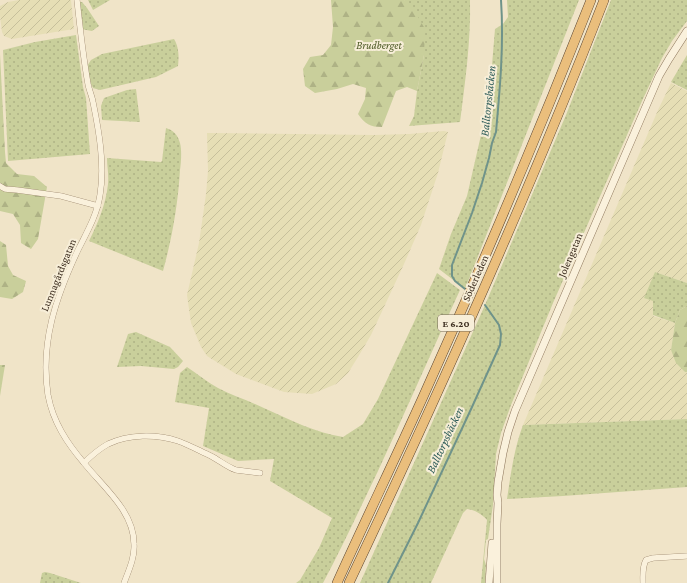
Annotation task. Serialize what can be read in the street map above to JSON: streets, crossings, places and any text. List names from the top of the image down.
{
  "streets": {
    "highway": ["Söderleden", "E 6.20"],
    "street": ["Jolengatan", "Lunnagårdsgatan"]
  },
  "water": ["Balltorpsbäcken"],
  "parks": ["Brudberget"]
}
